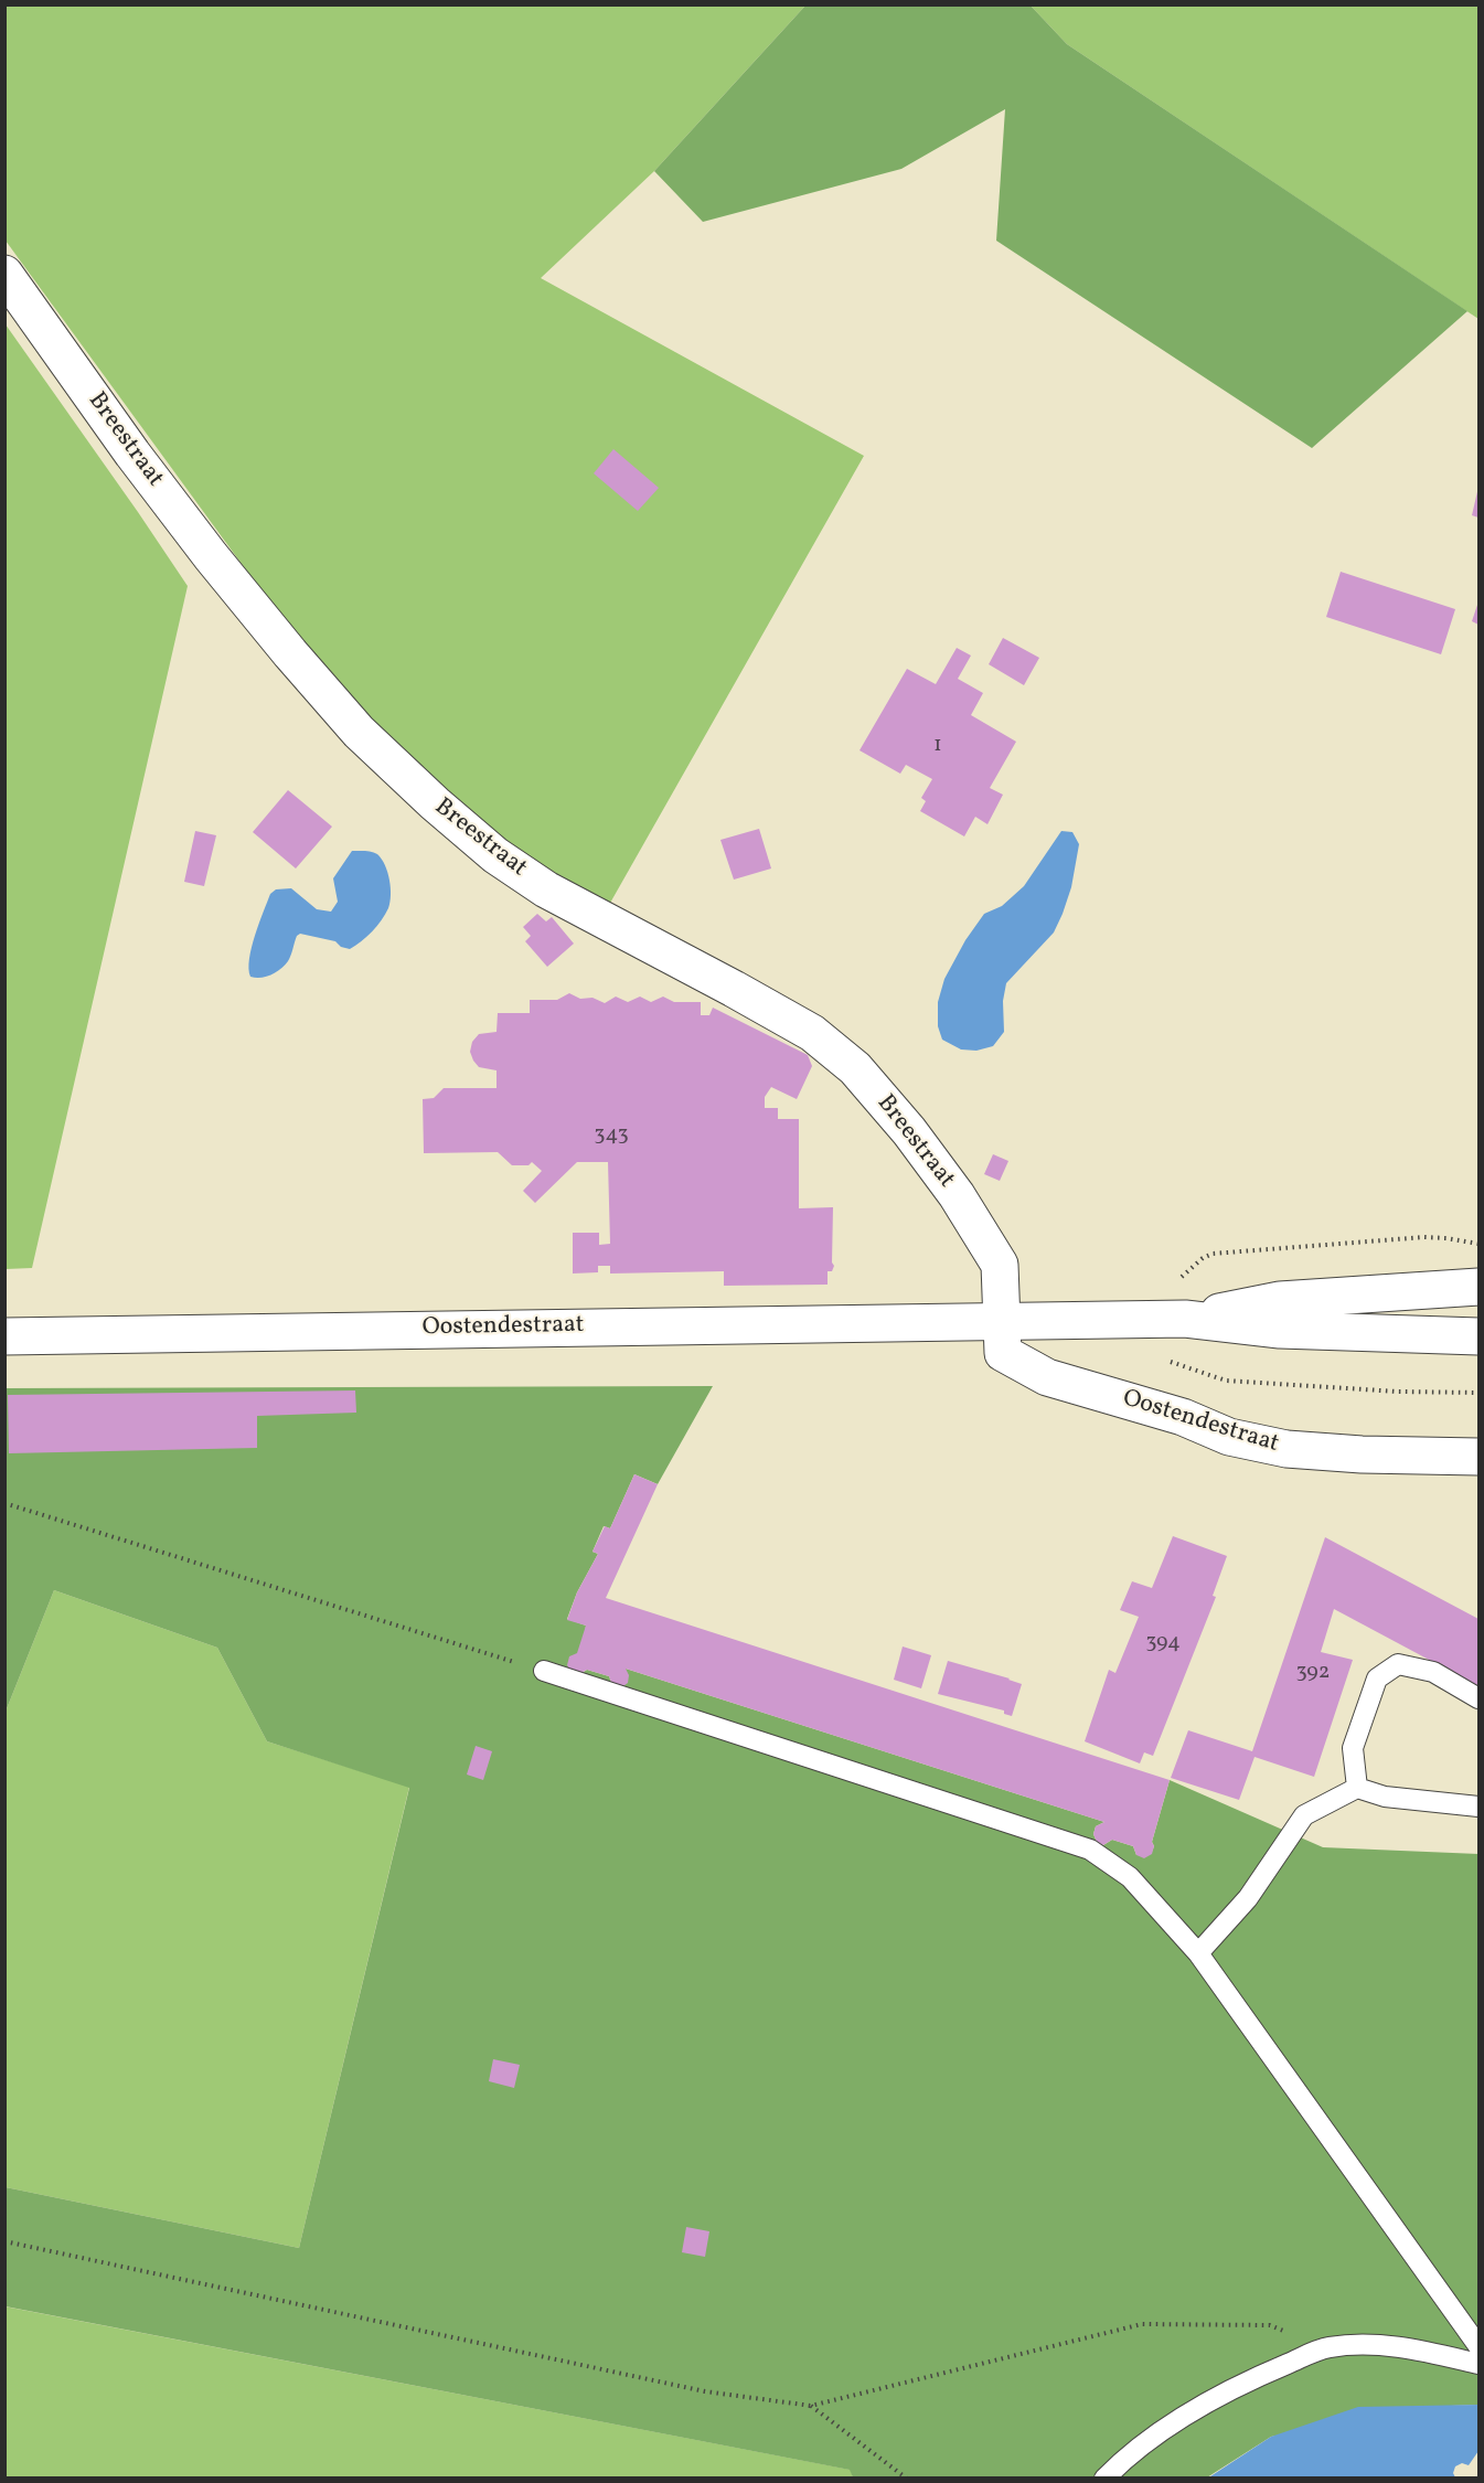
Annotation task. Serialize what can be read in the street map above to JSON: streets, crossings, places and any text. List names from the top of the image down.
{
  "streets": {
    "street": ["Breestraat", "Oostendestraat"]
  },
  "crossings": [
    ["Breestraat", "Oostendestraat"]
  ],
  "house_numbers": [
    "1",
    "343",
    "394",
    "392"
  ]
}
